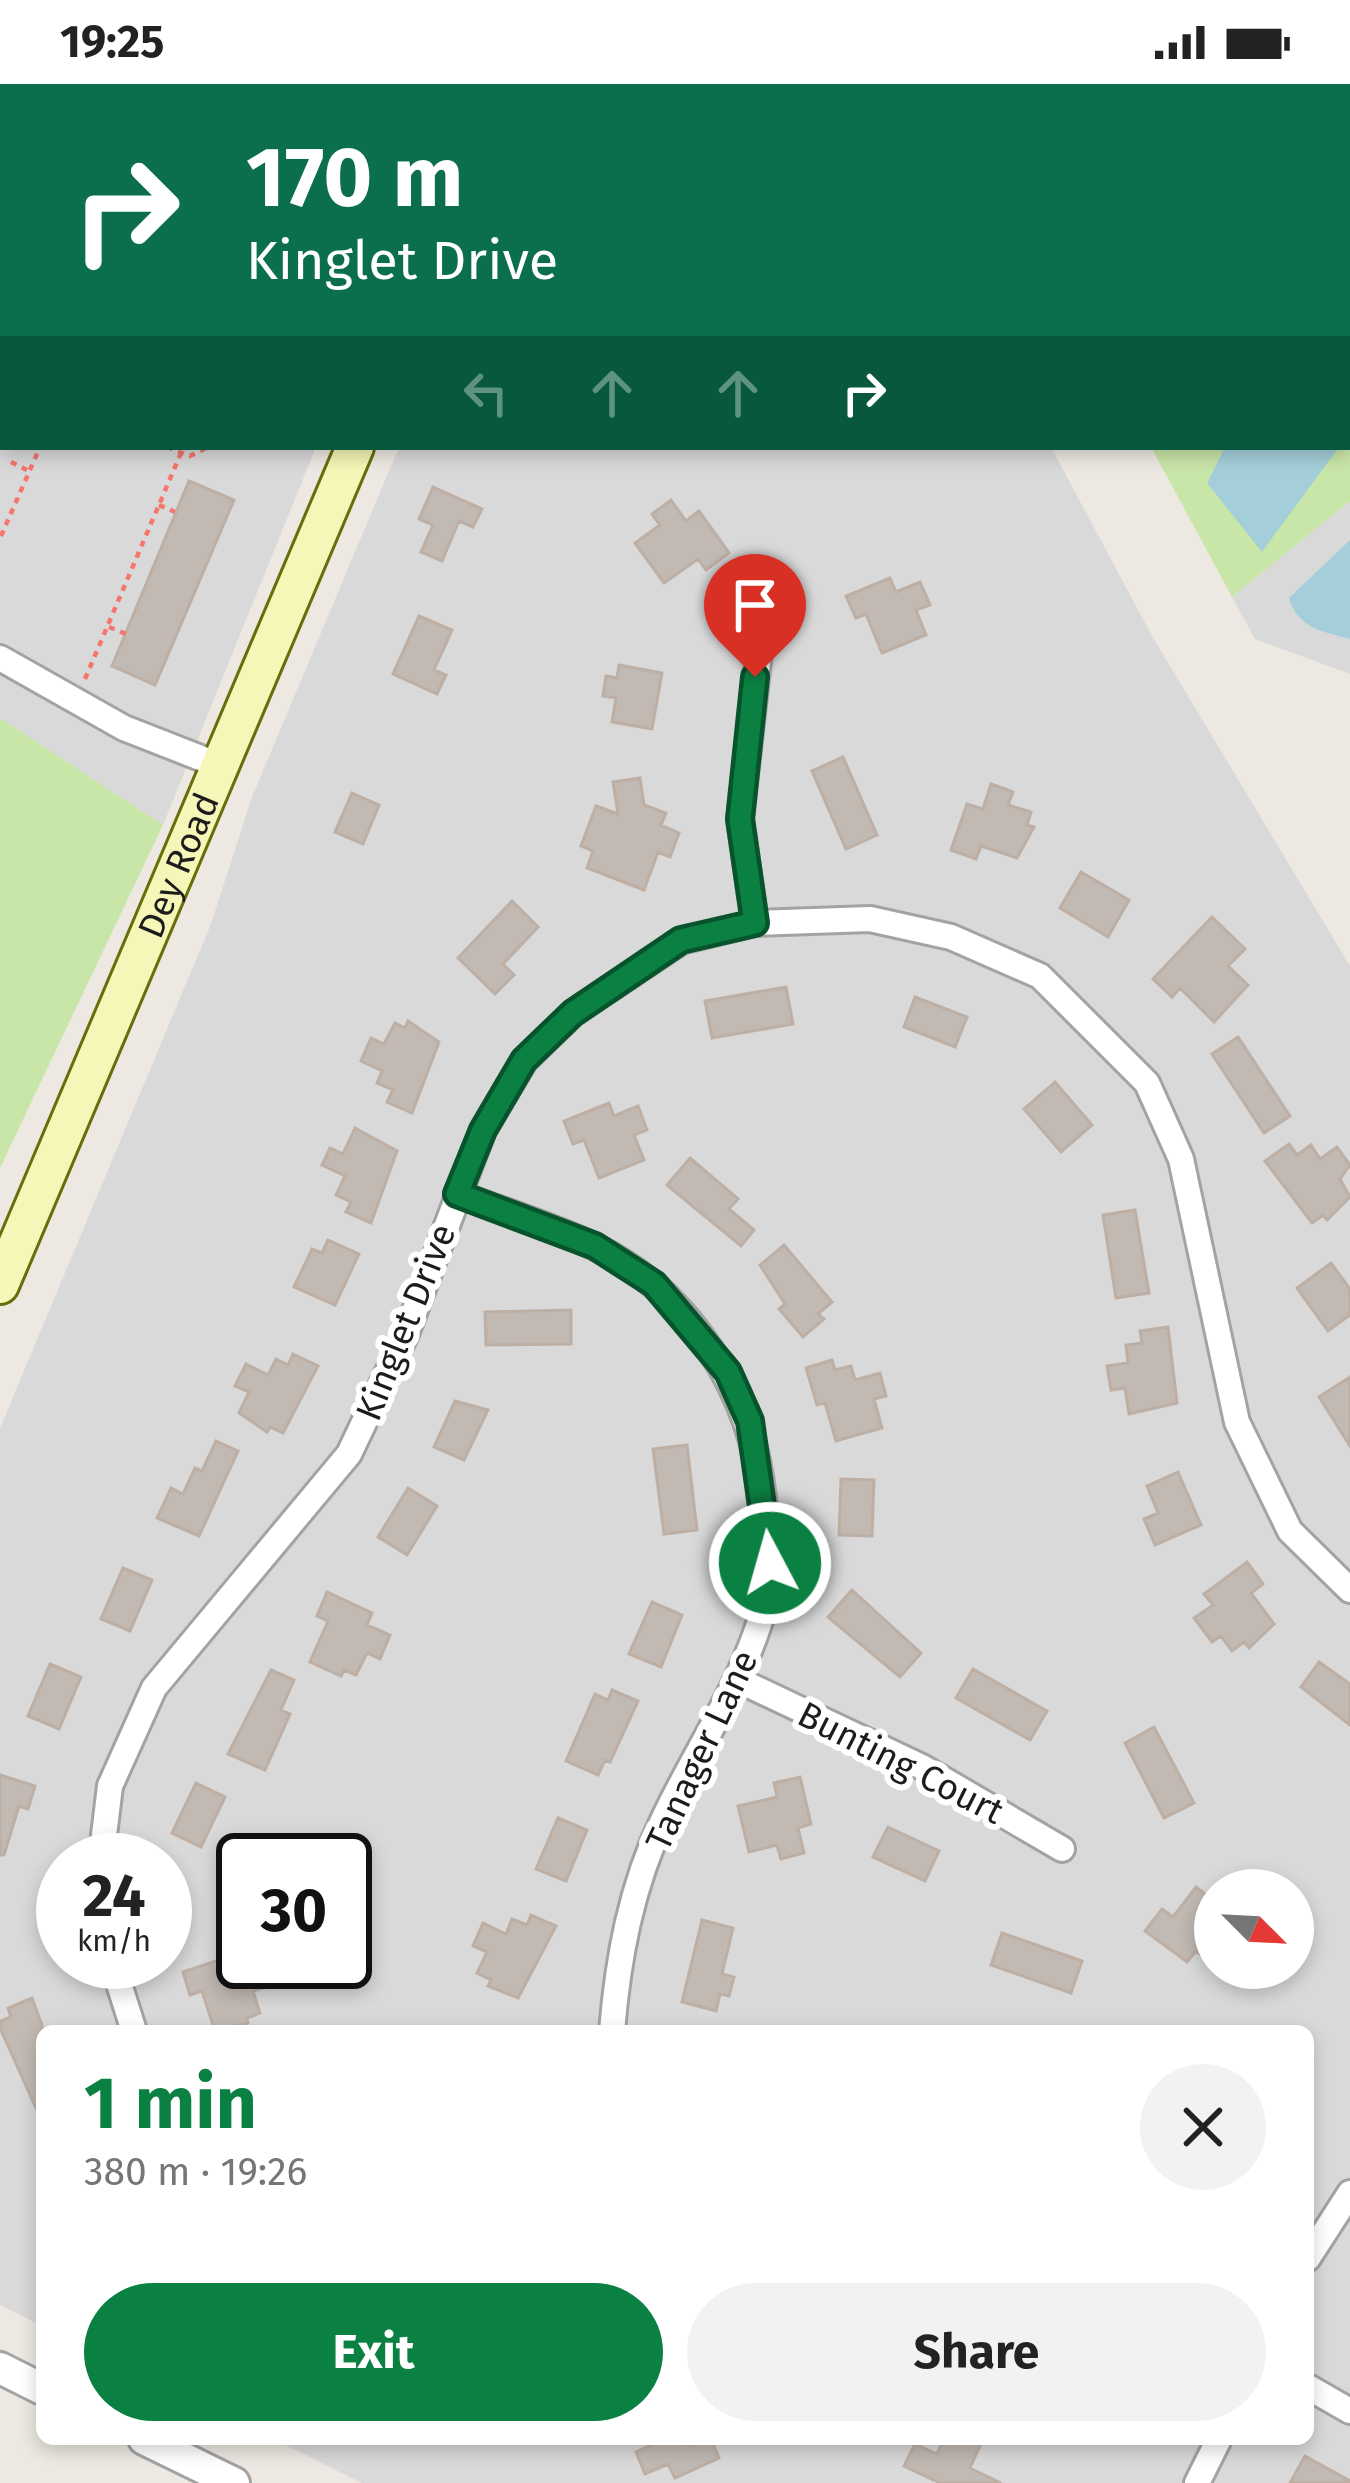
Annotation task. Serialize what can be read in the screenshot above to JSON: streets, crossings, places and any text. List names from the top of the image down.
{
  "streets": {
    "main road": ["Dey Road"],
    "street": ["Kinglet Drive", "Tanager Lane", "Bunting Court"]
  },
  "crossings": [
    ["Kinglet Drive", "Tanager Lane"],
    ["Tanager Lane", "Bunting Court"]
  ],
  "north": "bottom right",
  "page": {
    "status": "19:25",
    "turn": ["170 m", "Kinglet Drive"],
    "speed": "24 km/h",
    "limit": "30",
    "heading": ["1 min", "380 m · 19:26"],
    "buttons": ["Exit", "Share"]
  }
}
